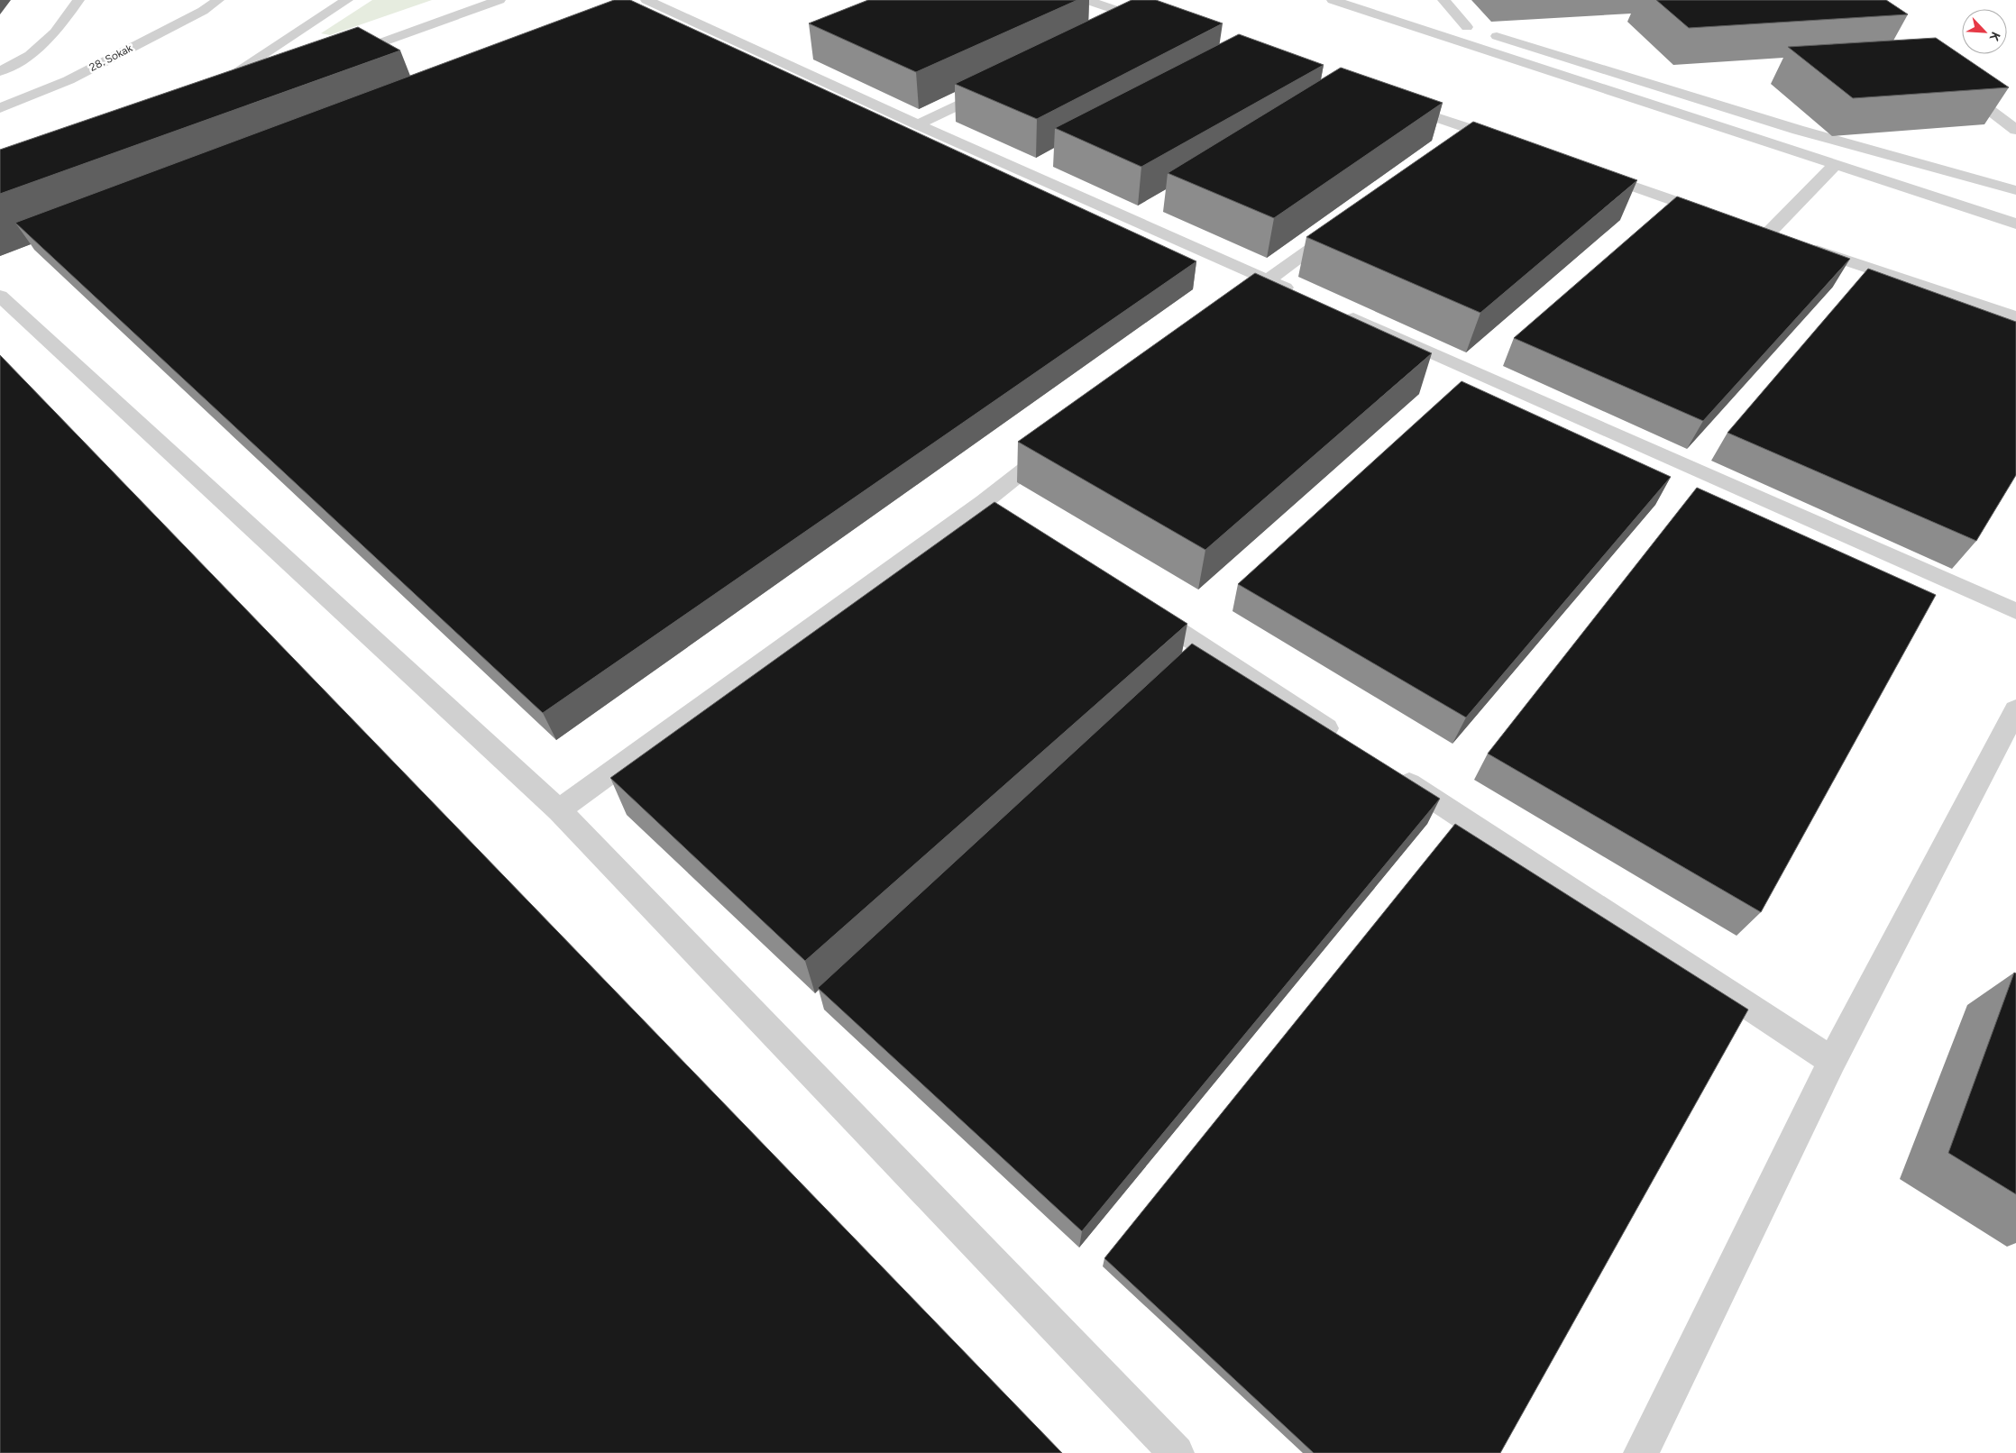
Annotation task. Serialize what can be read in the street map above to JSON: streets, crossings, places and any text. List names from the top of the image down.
{
  "streets": {
    "street": ["28. Sokak"]
  },
  "north": "bottom right"
}
